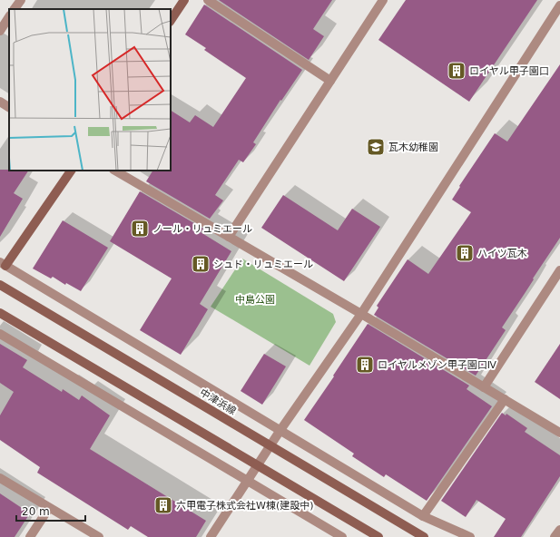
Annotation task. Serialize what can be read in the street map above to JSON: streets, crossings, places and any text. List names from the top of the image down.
{
  "streets": {
    "street": ["中津浜線"]
  },
  "parks": ["中島公園"],
  "places": {
    "building": [
      "ロイヤル甲子園口",
      "ノール・リュミエール",
      "ハイツ瓦木",
      "シュド・リュミエール",
      "ロイヤルメゾン甲子園口Ⅳ",
      "六甲電子株式会社W棟(建設中)"
    ],
    "school or university": ["瓦木幼稚園"]
  },
  "scale_bar": "20 m"
}
